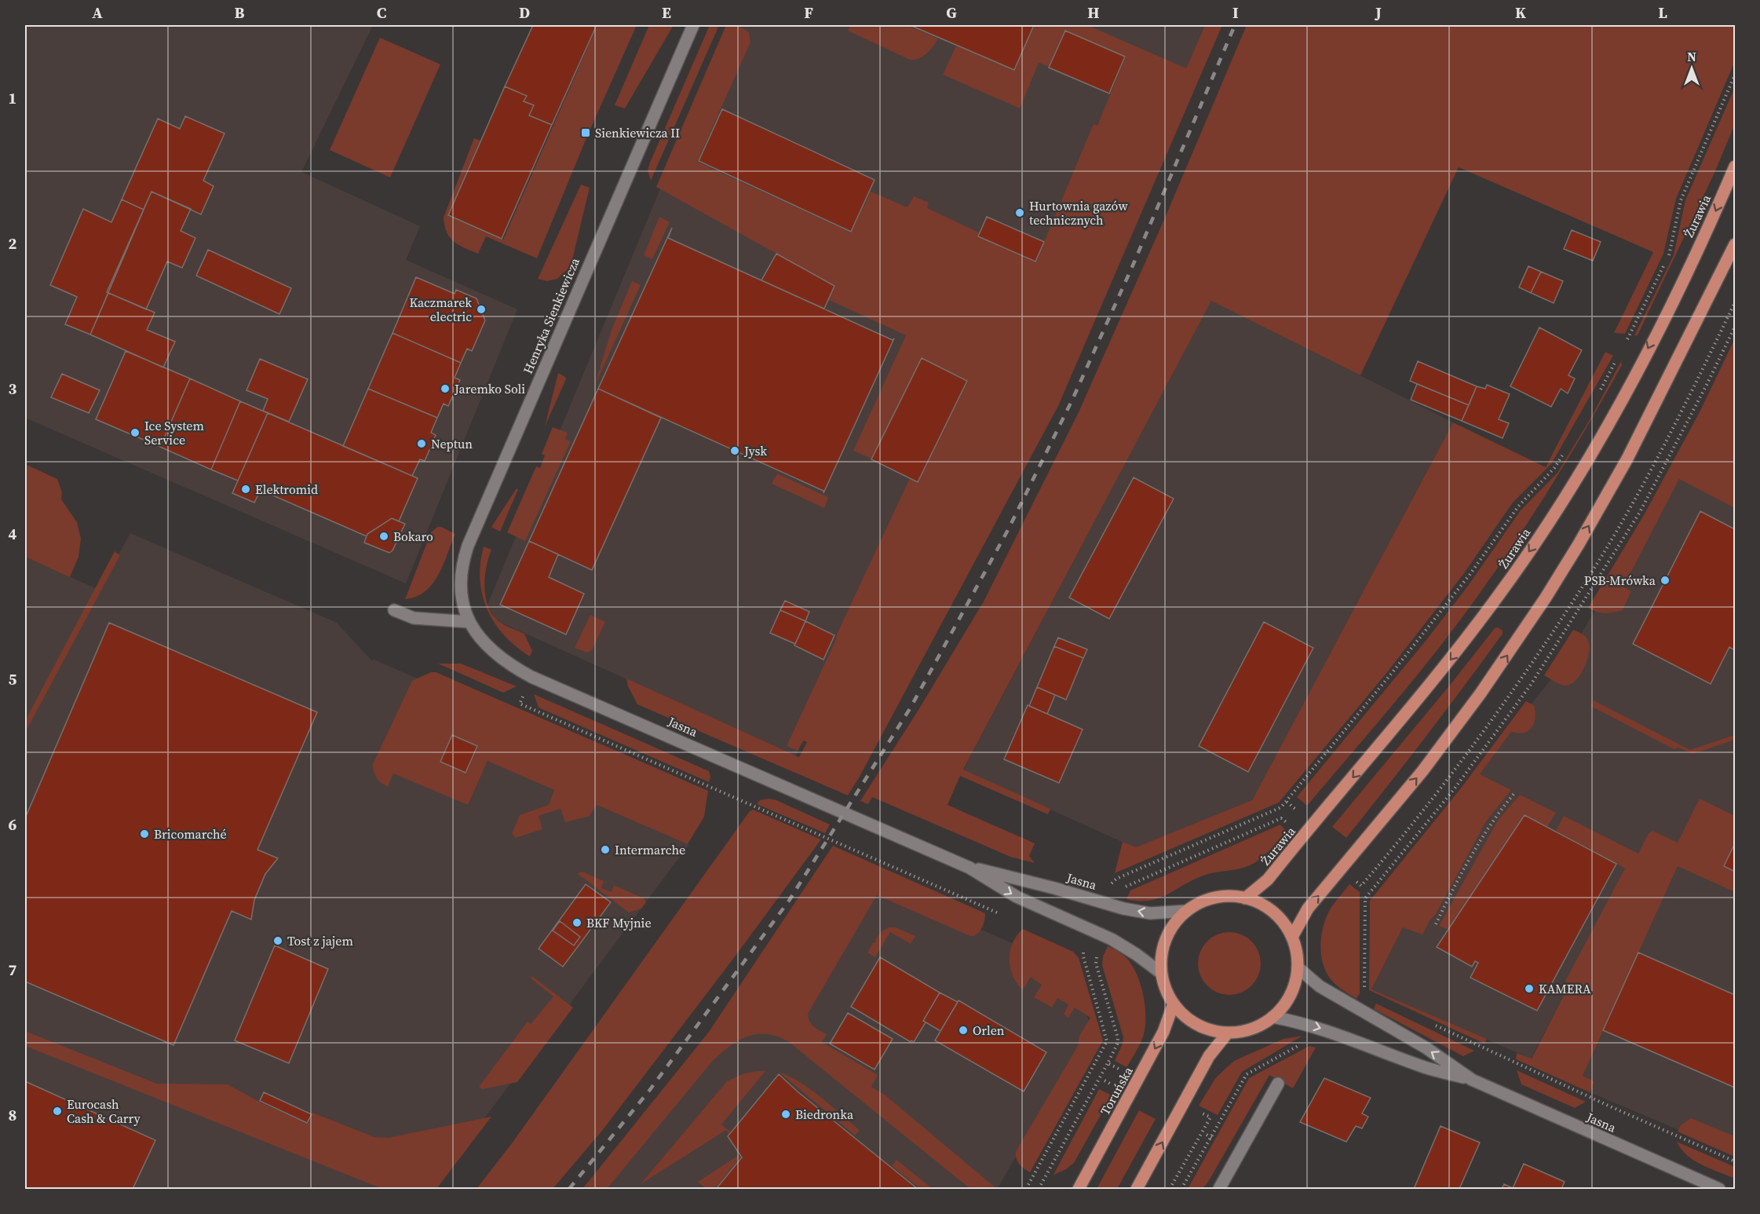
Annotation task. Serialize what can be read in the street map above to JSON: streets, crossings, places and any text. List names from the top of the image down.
{
  "streets": {
    "main road": ["Żurawia", "Toruńska"],
    "street": ["Henryka Sienkiewicza", "Jasna"]
  },
  "crossings": [
    ["Żurawia", "Jasna"],
    ["Żurawia", "Toruńska"],
    ["Henryka Sienkiewicza", "Jasna"],
    ["Jasna", "Toruńska"]
  ],
  "places": {
    "transit": ["Sienkiewicza II"],
    "other": [
      "Hurtownia gazów technicznych",
      "Kaczmarek electric",
      "Jaremko Soli",
      "Ice System Service",
      "Neptun",
      "Jysk",
      "Elektromid",
      "Bokaro",
      "PSB-Mrówka",
      "Bricomarché",
      "Intermarche",
      "BKF Myjnie",
      "Tost z jajem",
      "KAMERA",
      "Orlen",
      "Eurocash Cash & Carry",
      "Biedronka"
    ]
  },
  "north": "top",
  "grid": {
    "columns": [
      "A",
      "B",
      "C",
      "D",
      "E",
      "F",
      "G",
      "H",
      "I",
      "J",
      "K",
      "L"
    ],
    "rows": [
      "1",
      "2",
      "3",
      "4",
      "5",
      "6",
      "7",
      "8"
    ]
  }
}
